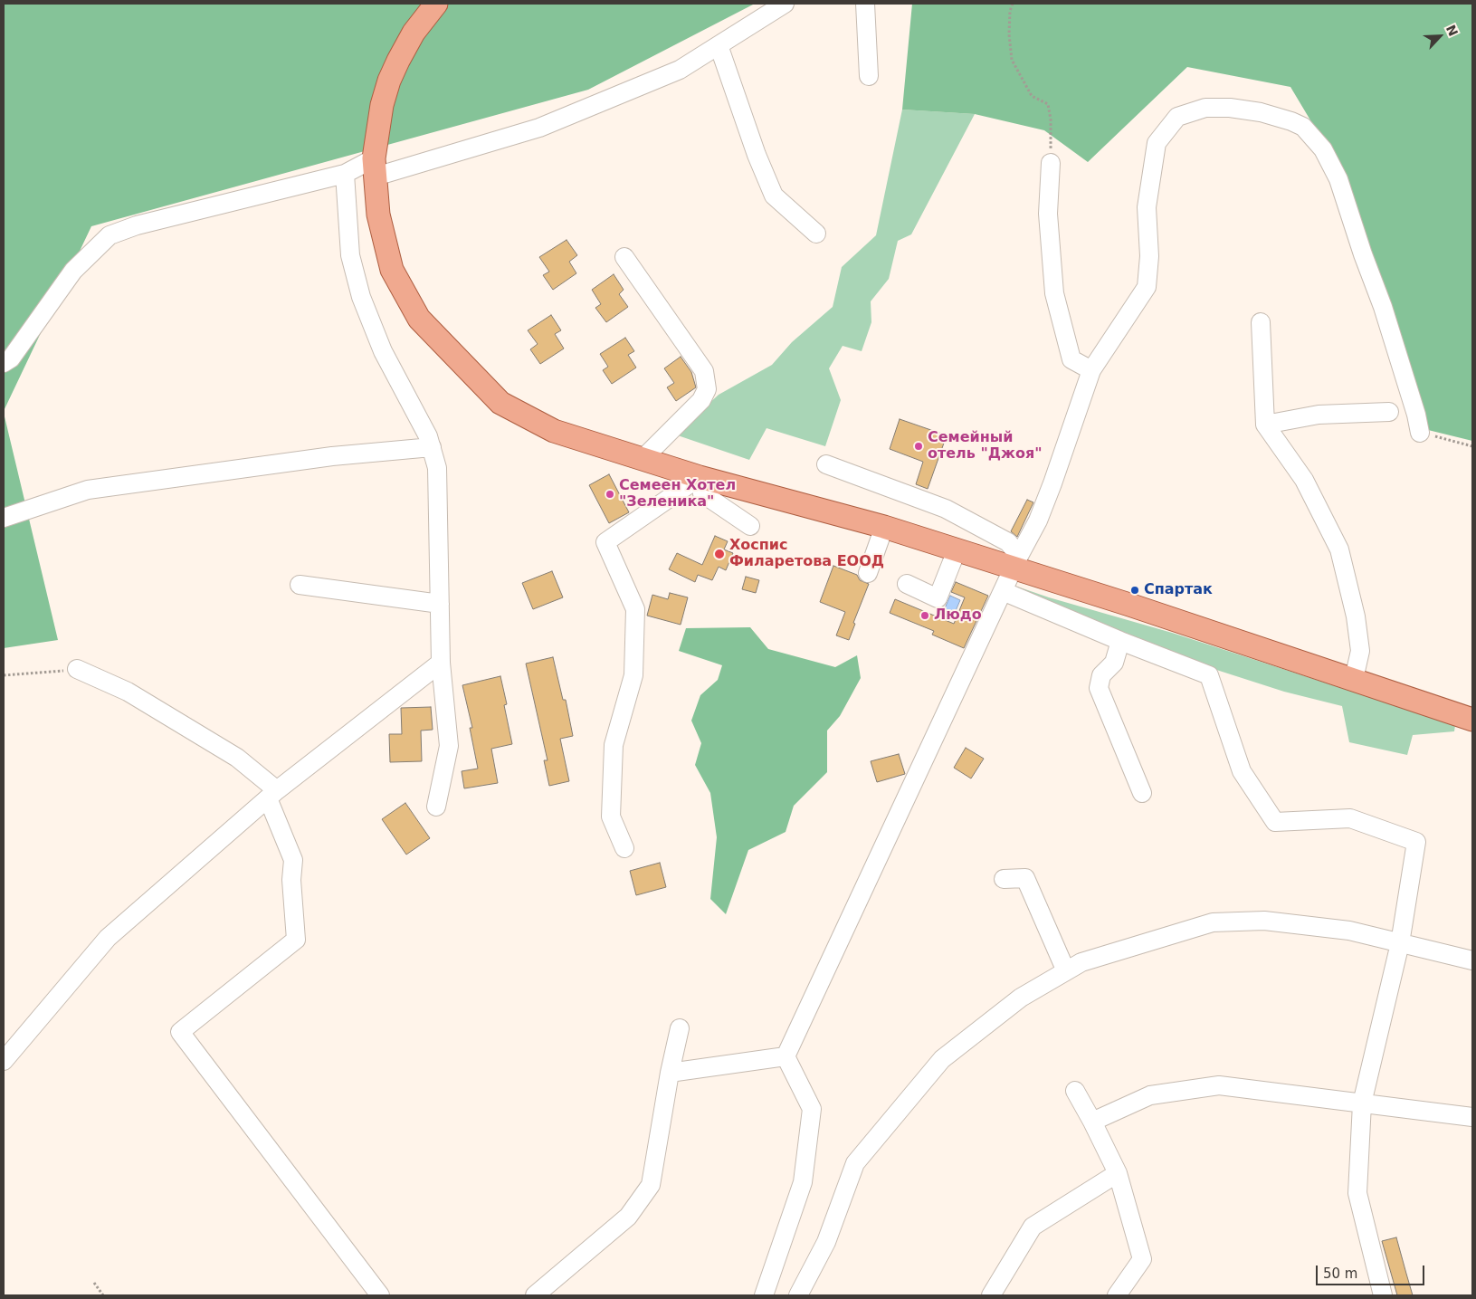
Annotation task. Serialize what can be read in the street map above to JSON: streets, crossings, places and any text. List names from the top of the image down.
{
  "places": [
    "Семейный отель \"Джоя\"",
    "Семеен Хотел \"Зеленика\"",
    "Хоспис Филаретова ЕООД",
    "Спартак",
    "Людо"
  ],
  "scale_bar": "50 m",
  "north": "top right"
}
